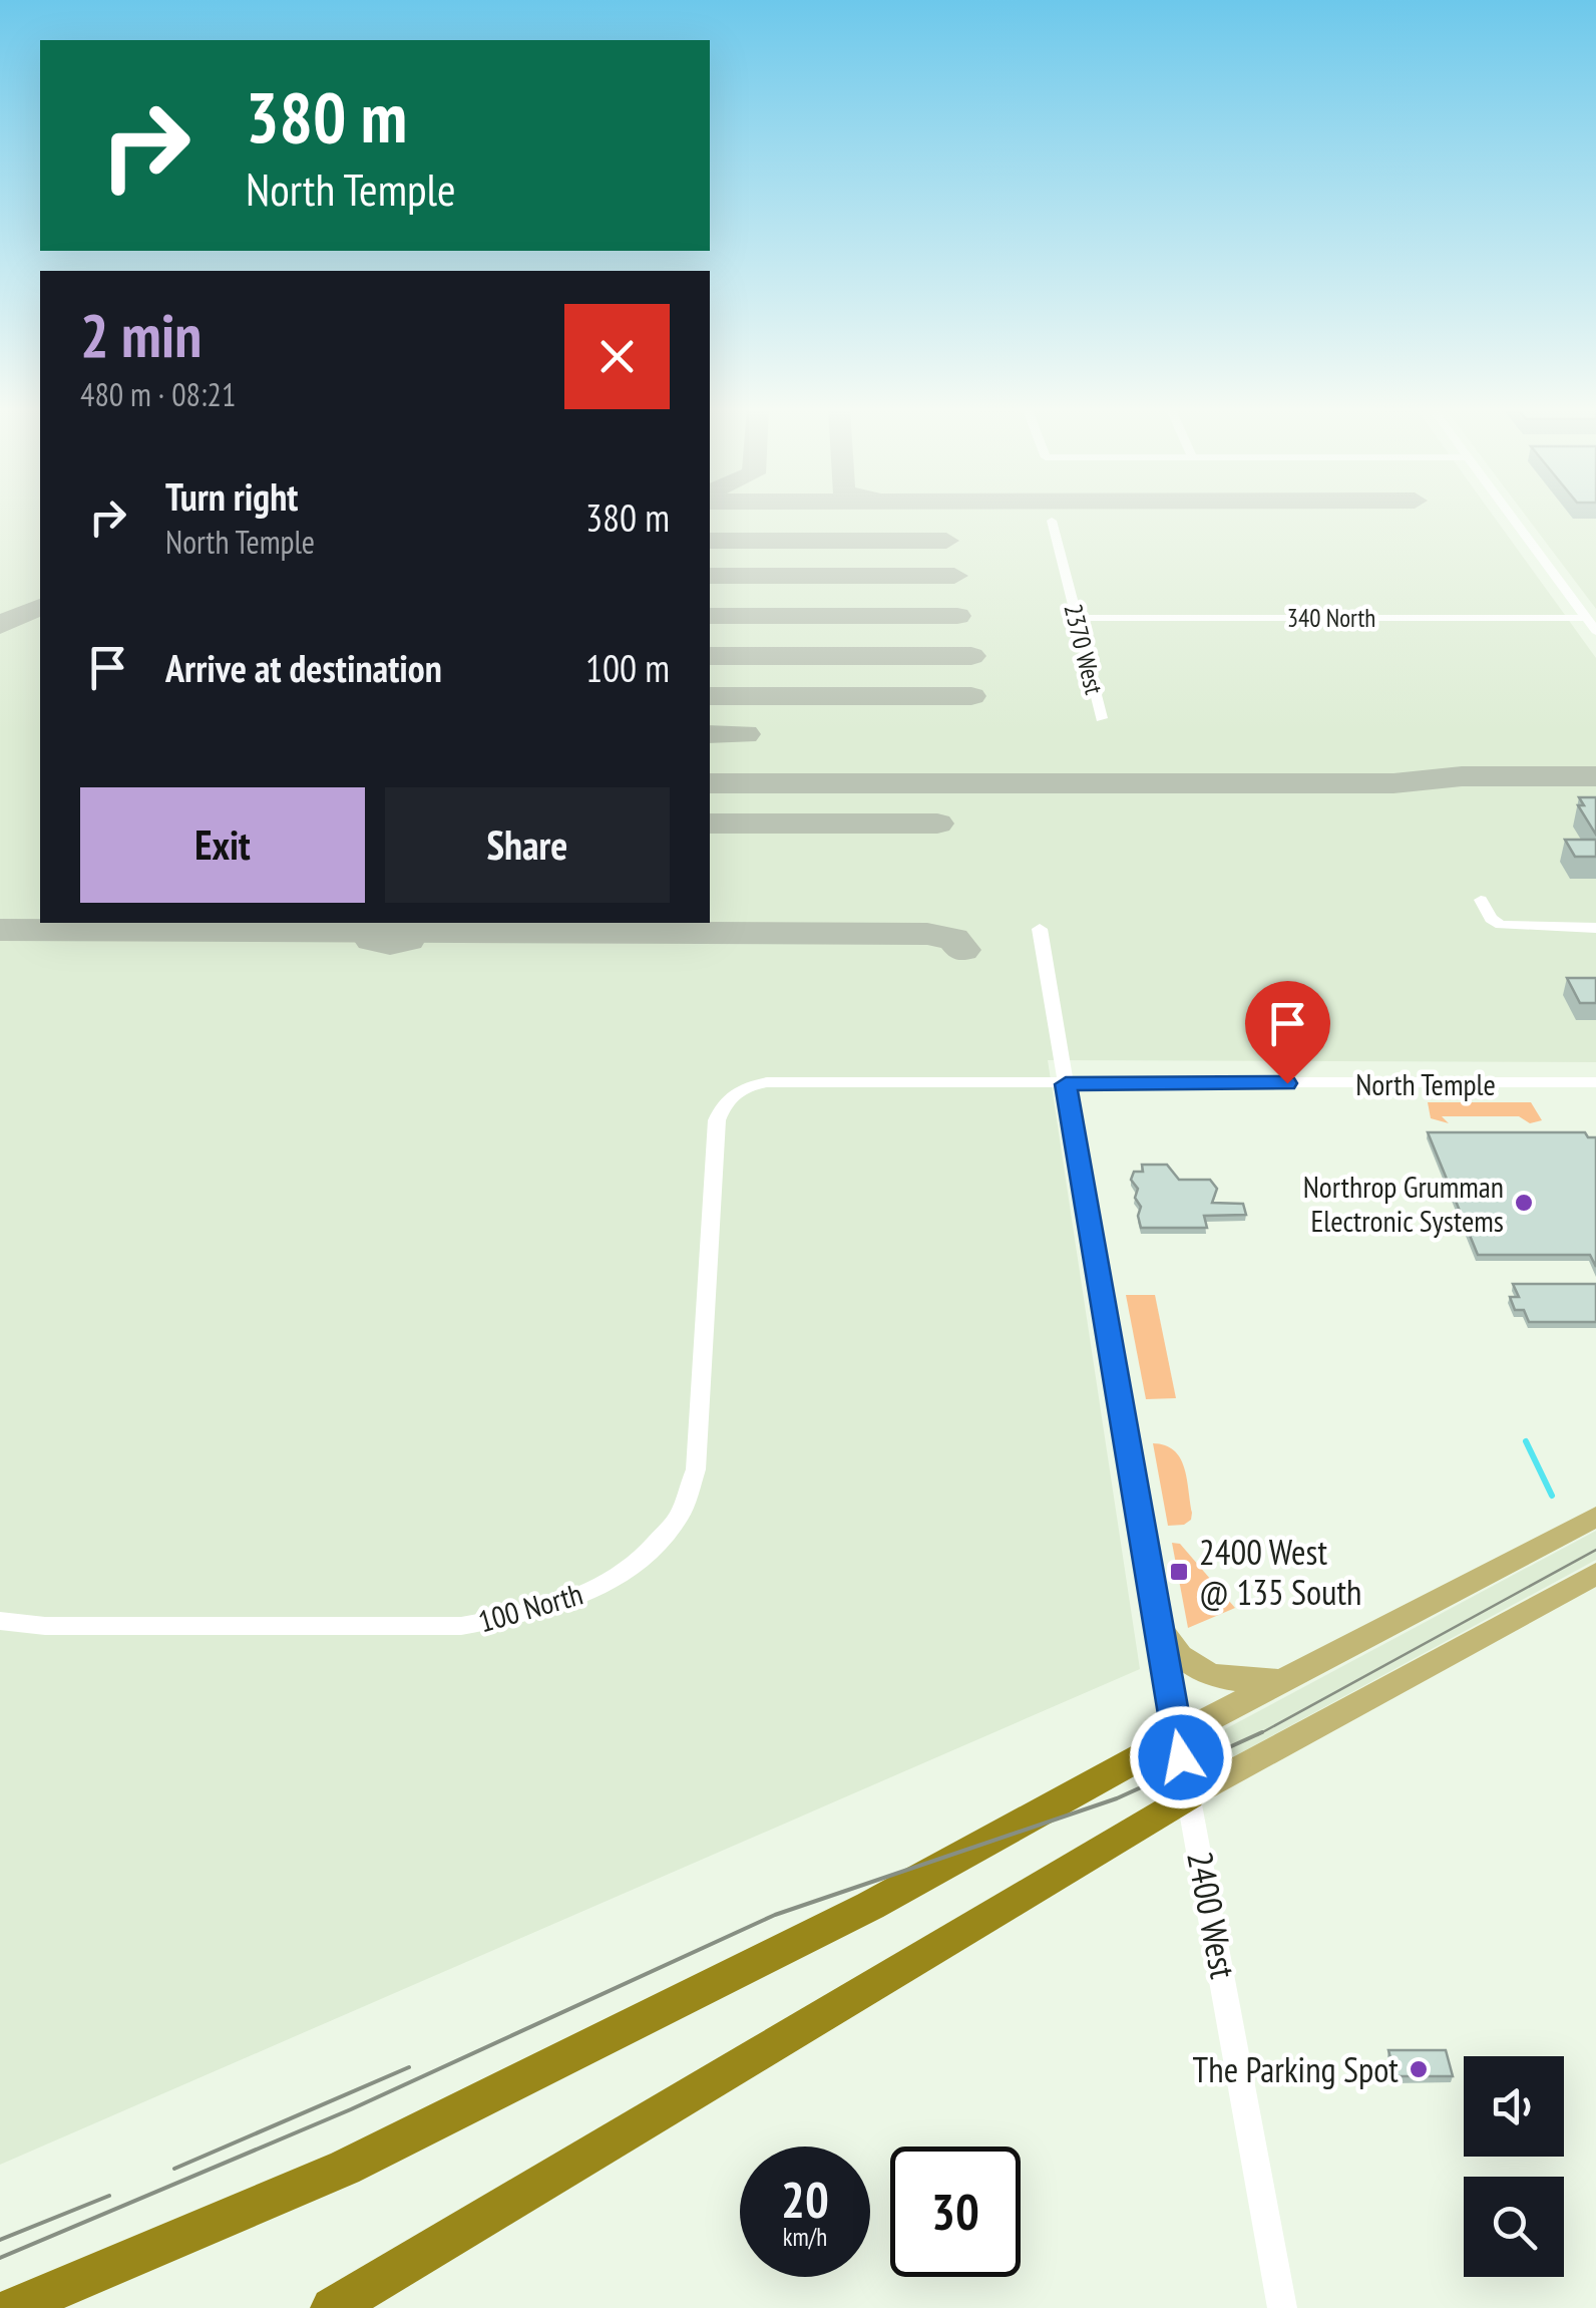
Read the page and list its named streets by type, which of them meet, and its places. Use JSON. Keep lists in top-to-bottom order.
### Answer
{
  "streets": {
    "street": [
      "340 North",
      "2370 West",
      "North Temple",
      "100 North",
      "2400 West"
    ]
  },
  "crossings": [
    ["340 North", "2370 West"],
    ["North Temple", "100 North"],
    ["North Temple", "2400 West"]
  ],
  "places": {
    "other": ["Northrop Grumman Electronic Systems", "The Parking Spot"],
    "transit": ["2400 West @ 135 South"]
  },
  "page": {
    "turn": ["380 m", "North Temple"],
    "heading": ["2 min", "480 m · 08:21"],
    "list": [
      {
        "name": "Turn right",
        "note": "North Temple",
        "value": "380 m"
      },
      {
        "name": "Arrive at destination",
        "value": "100 m"
      }
    ],
    "buttons": ["Exit", "Share"],
    "speed": "20 km/h",
    "limit": "30"
  }
}
